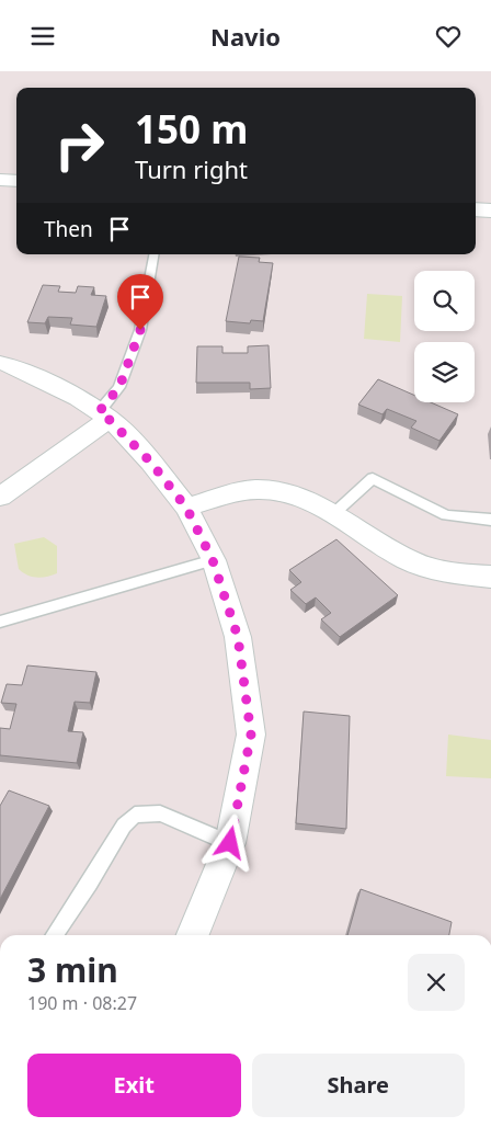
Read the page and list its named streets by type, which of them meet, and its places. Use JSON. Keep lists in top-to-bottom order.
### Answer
{
  "page": {
    "header": "Navio",
    "turn": ["150 m", "Turn right"],
    "then": "Then",
    "heading": ["3 min", "190 m · 08:27"],
    "buttons": ["Exit", "Share"]
  }
}
